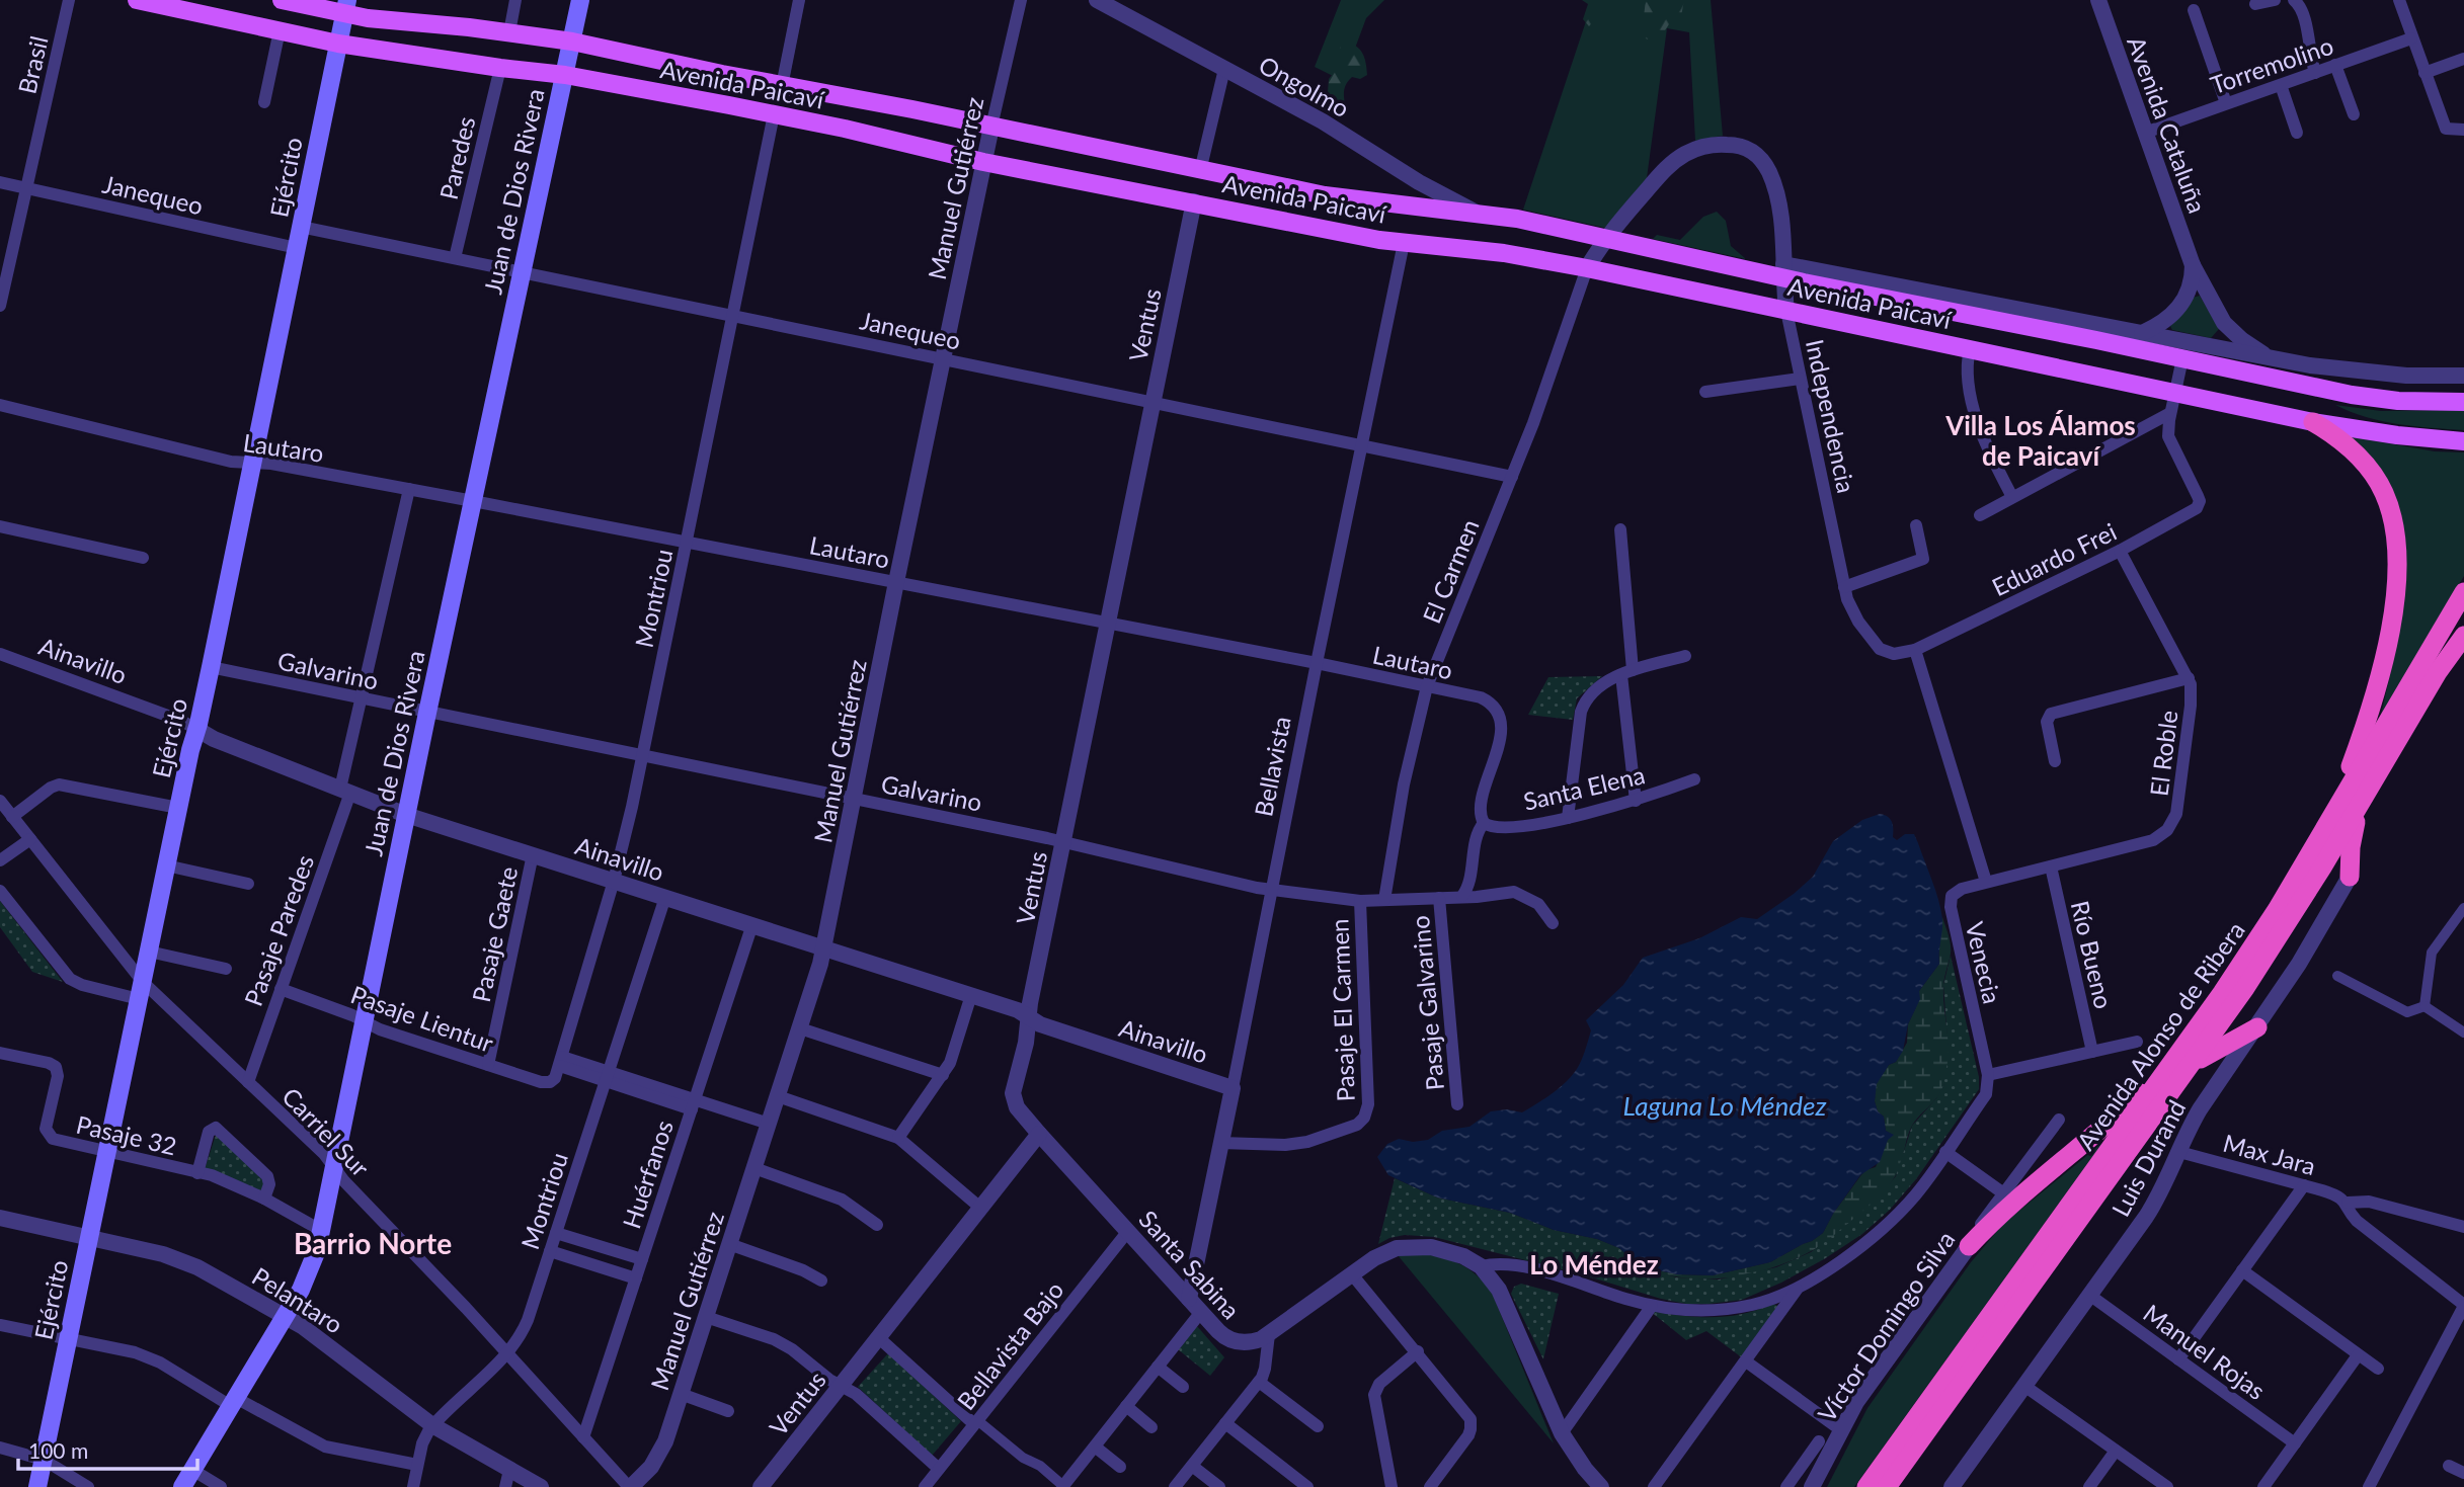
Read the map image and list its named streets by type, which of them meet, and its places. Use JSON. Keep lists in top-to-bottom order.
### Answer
{
  "streets": {
    "highway": ["Avenida Alonso de Ribera"],
    "main road": ["Avenida Paicaví", "Ejército", "Juan de Dios Rivera"],
    "street": [
      "Brasil",
      "Torremolino",
      "Ongolmo",
      "Avenida Cataluña",
      "Paredes",
      "Manuel Gutiérrez",
      "Janequeo",
      "Ventus",
      "Independencia",
      "Lautaro",
      "Eduardo Frei",
      "El Carmen",
      "Montriou",
      "Ainavillo",
      "Galvarino",
      "El Roble",
      "Bellavista",
      "Santa Elena",
      "Pasaje Paredes",
      "Pasaje Gaete",
      "Río Bueno",
      "Venecia",
      "Pasaje Galvarino",
      "Pasaje El Carmen",
      "Pasaje Lientur",
      "Carriel Sur",
      "Pasaje 32",
      "Max Jara",
      "Luis Durand",
      "Huérfanos",
      "Santa Sabina",
      "Pelantaro",
      "Víctor Domingo Silva",
      "Bellavista Bajo",
      "Manuel Rojas"
    ]
  },
  "crossings": [
    ["Brasil", "Janequeo"],
    ["Torremolino", "Avenida Cataluña"],
    ["Avenida Paicaví", "Ongolmo"],
    ["Avenida Paicaví", "Avenida Cataluña"],
    ["Avenida Paicaví", "Paredes"],
    ["Avenida Paicaví", "Ejército"],
    ["Avenida Paicaví", "Manuel Gutiérrez"],
    ["Avenida Paicaví", "Juan de Dios Rivera"],
    ["Avenida Paicaví", "Ventus"],
    ["Avenida Paicaví", "Independencia"],
    ["Avenida Paicaví", "El Carmen"],
    ["Avenida Paicaví", "Montriou"],
    ["Avenida Paicaví", "Bellavista"],
    ["Paredes", "Janequeo"],
    ["Ejército", "Janequeo"],
    ["Ejército", "Lautaro"],
    ["Ejército", "Ainavillo"],
    ["Ejército", "Galvarino"],
    ["Ejército", "Carriel Sur"],
    ["Ejército", "Pasaje 32"],
    ["Ejército", "Pelantaro"],
    ["Manuel Gutiérrez", "Janequeo"],
    ["Manuel Gutiérrez", "Lautaro"],
    ["Manuel Gutiérrez", "Ainavillo"],
    ["Manuel Gutiérrez", "Galvarino"],
    ["Manuel Gutiérrez", "Carriel Sur"],
    ["Juan de Dios Rivera", "Janequeo"],
    ["Juan de Dios Rivera", "Lautaro"],
    ["Juan de Dios Rivera", "Ainavillo"],
    ["Juan de Dios Rivera", "Galvarino"],
    ["Juan de Dios Rivera", "Pasaje Lientur"],
    ["Juan de Dios Rivera", "Carriel Sur"],
    ["Juan de Dios Rivera", "Pasaje 32"],
    ["Juan de Dios Rivera", "Pelantaro"],
    ["Janequeo", "Ventus"],
    ["Janequeo", "El Carmen"],
    ["Janequeo", "Montriou"],
    ["Janequeo", "Bellavista"],
    ["Ventus", "Lautaro"],
    ["Ventus", "Ainavillo"],
    ["Ventus", "Galvarino"],
    ["Ventus", "Santa Sabina"],
    ["Independencia", "Eduardo Frei"],
    ["Independencia", "El Carmen"],
    ["Lautaro", "El Carmen"],
    ["Lautaro", "Montriou"],
    ["Lautaro", "Galvarino"],
    ["Lautaro", "Bellavista"],
    ["Lautaro", "Santa Elena"],
    ["Lautaro", "Pasaje Paredes"],
    ["Eduardo Frei", "El Roble"],
    ["El Carmen", "Galvarino"],
    ["Montriou", "Ainavillo"],
    ["Montriou", "Galvarino"],
    ["Montriou", "Pasaje Lientur"],
    ["Montriou", "Carriel Sur"],
    ["Montriou", "Pelantaro"],
    ["Ainavillo", "Bellavista"],
    ["Ainavillo", "Pasaje Paredes"],
    ["Ainavillo", "Pasaje Gaete"],
    ["Ainavillo", "Huérfanos"],
    ["Galvarino", "Bellavista"],
    ["Galvarino", "Pasaje Paredes"],
    ["Galvarino", "Pasaje Galvarino"],
    ["Galvarino", "Pasaje El Carmen"],
    ["El Roble", "Río Bueno"],
    ["El Roble", "Venecia"],
    ["Bellavista", "Pasaje El Carmen"],
    ["Bellavista", "Santa Sabina"],
    ["Pasaje Paredes", "Pasaje Lientur"],
    ["Pasaje Paredes", "Carriel Sur"],
    ["Pasaje Gaete", "Pasaje Lientur"],
    ["Carriel Sur", "Huérfanos"],
    ["Max Jara", "Luis Durand"],
    ["Luis Durand", "Manuel Rojas"],
    ["Santa Sabina", "Bellavista Bajo"]
  ],
  "districts": ["Villa Los Álamos de Paicaví", "Barrio Norte", "Lo Méndez"],
  "water": ["Laguna Lo Méndez"],
  "scale_bar": "100 m"
}
